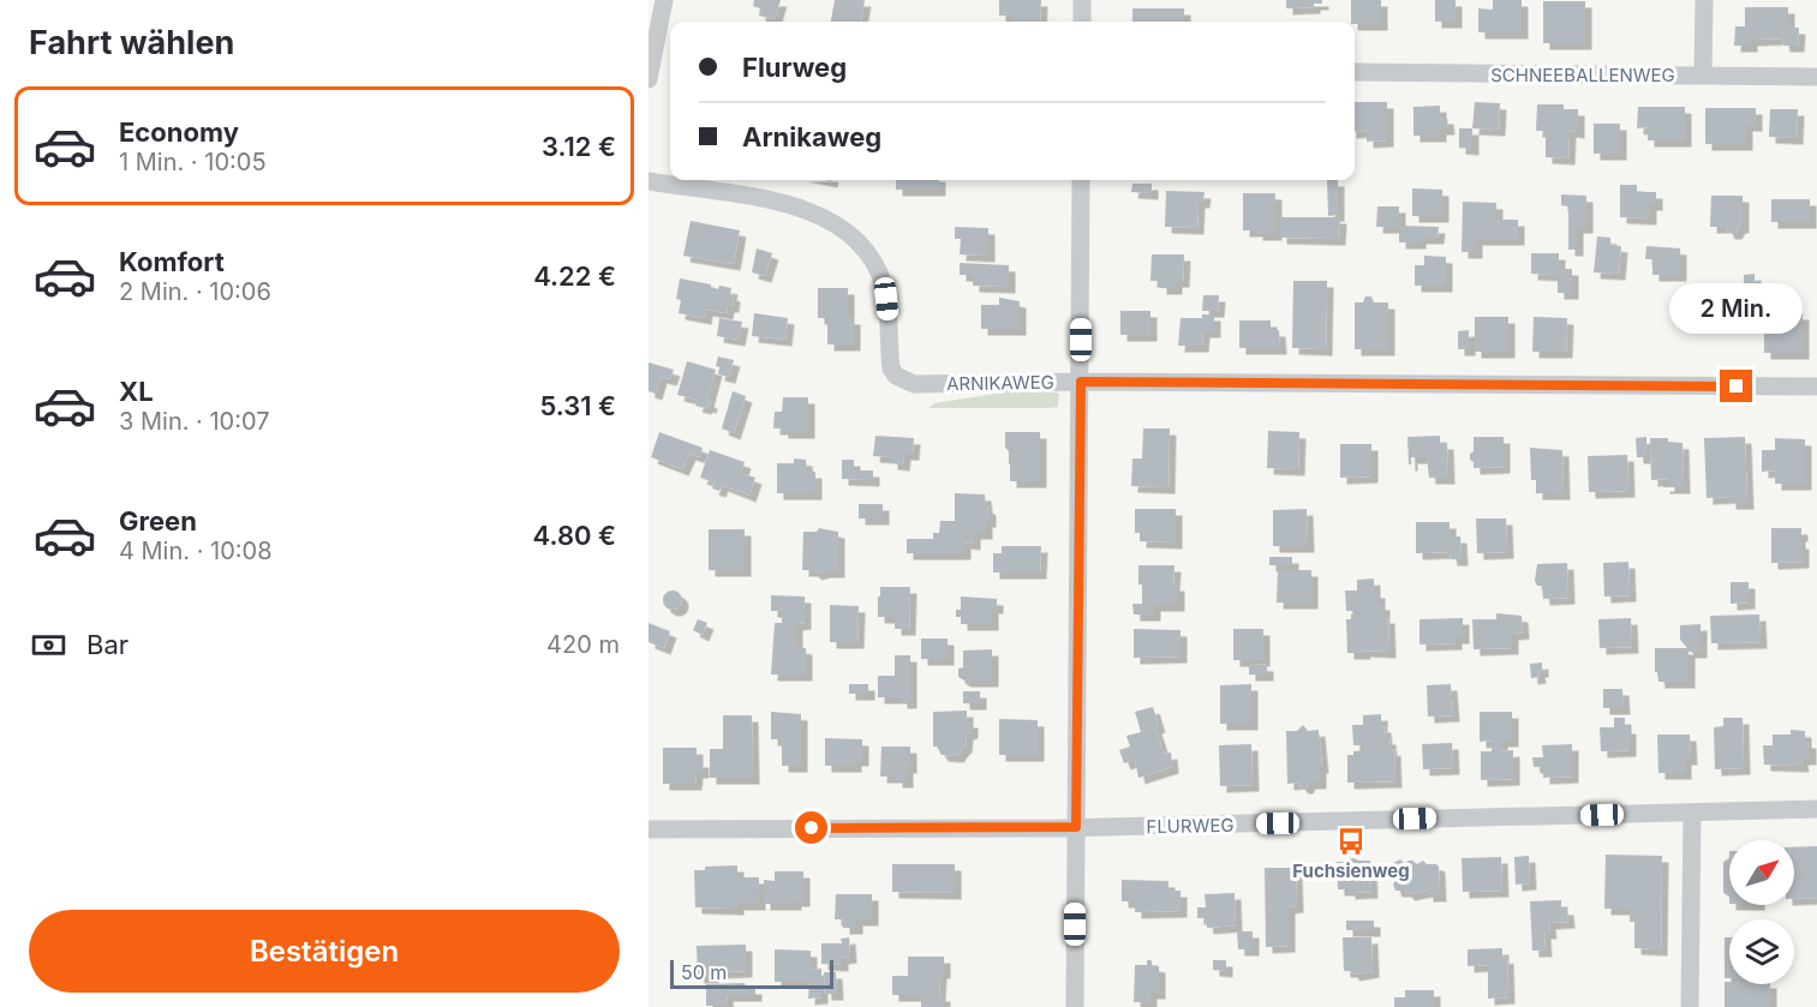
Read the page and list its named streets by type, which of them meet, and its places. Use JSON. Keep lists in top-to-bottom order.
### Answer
{
  "streets": {
    "street": ["SCHNEEBALLENWEG", "ARNIKAWEG", "FLURWEG"]
  },
  "places": {
    "bus stop": ["Fuchsienweg"]
  },
  "scale_bar": "50 m",
  "north": "top right",
  "page": {
    "heading": "Fahrt wählen",
    "banner": ["Flurweg", "Arnikaweg"],
    "list": [
      {
        "name": "Economy",
        "note": "1 Min. · 10:05",
        "value": "3.12 €"
      },
      {
        "name": "Komfort",
        "note": "2 Min. · 10:06",
        "value": "4.22 €"
      },
      {
        "name": "XL",
        "note": "3 Min. · 10:07",
        "value": "5.31 €"
      },
      {
        "name": "Green",
        "note": "4 Min. · 10:08",
        "value": "4.80 €"
      }
    ],
    "bubble": "2 Min.",
    "pay": ["Bar", "420 m"],
    "buttons": "Bestätigen",
    "scale": "50 m"
  }
}
